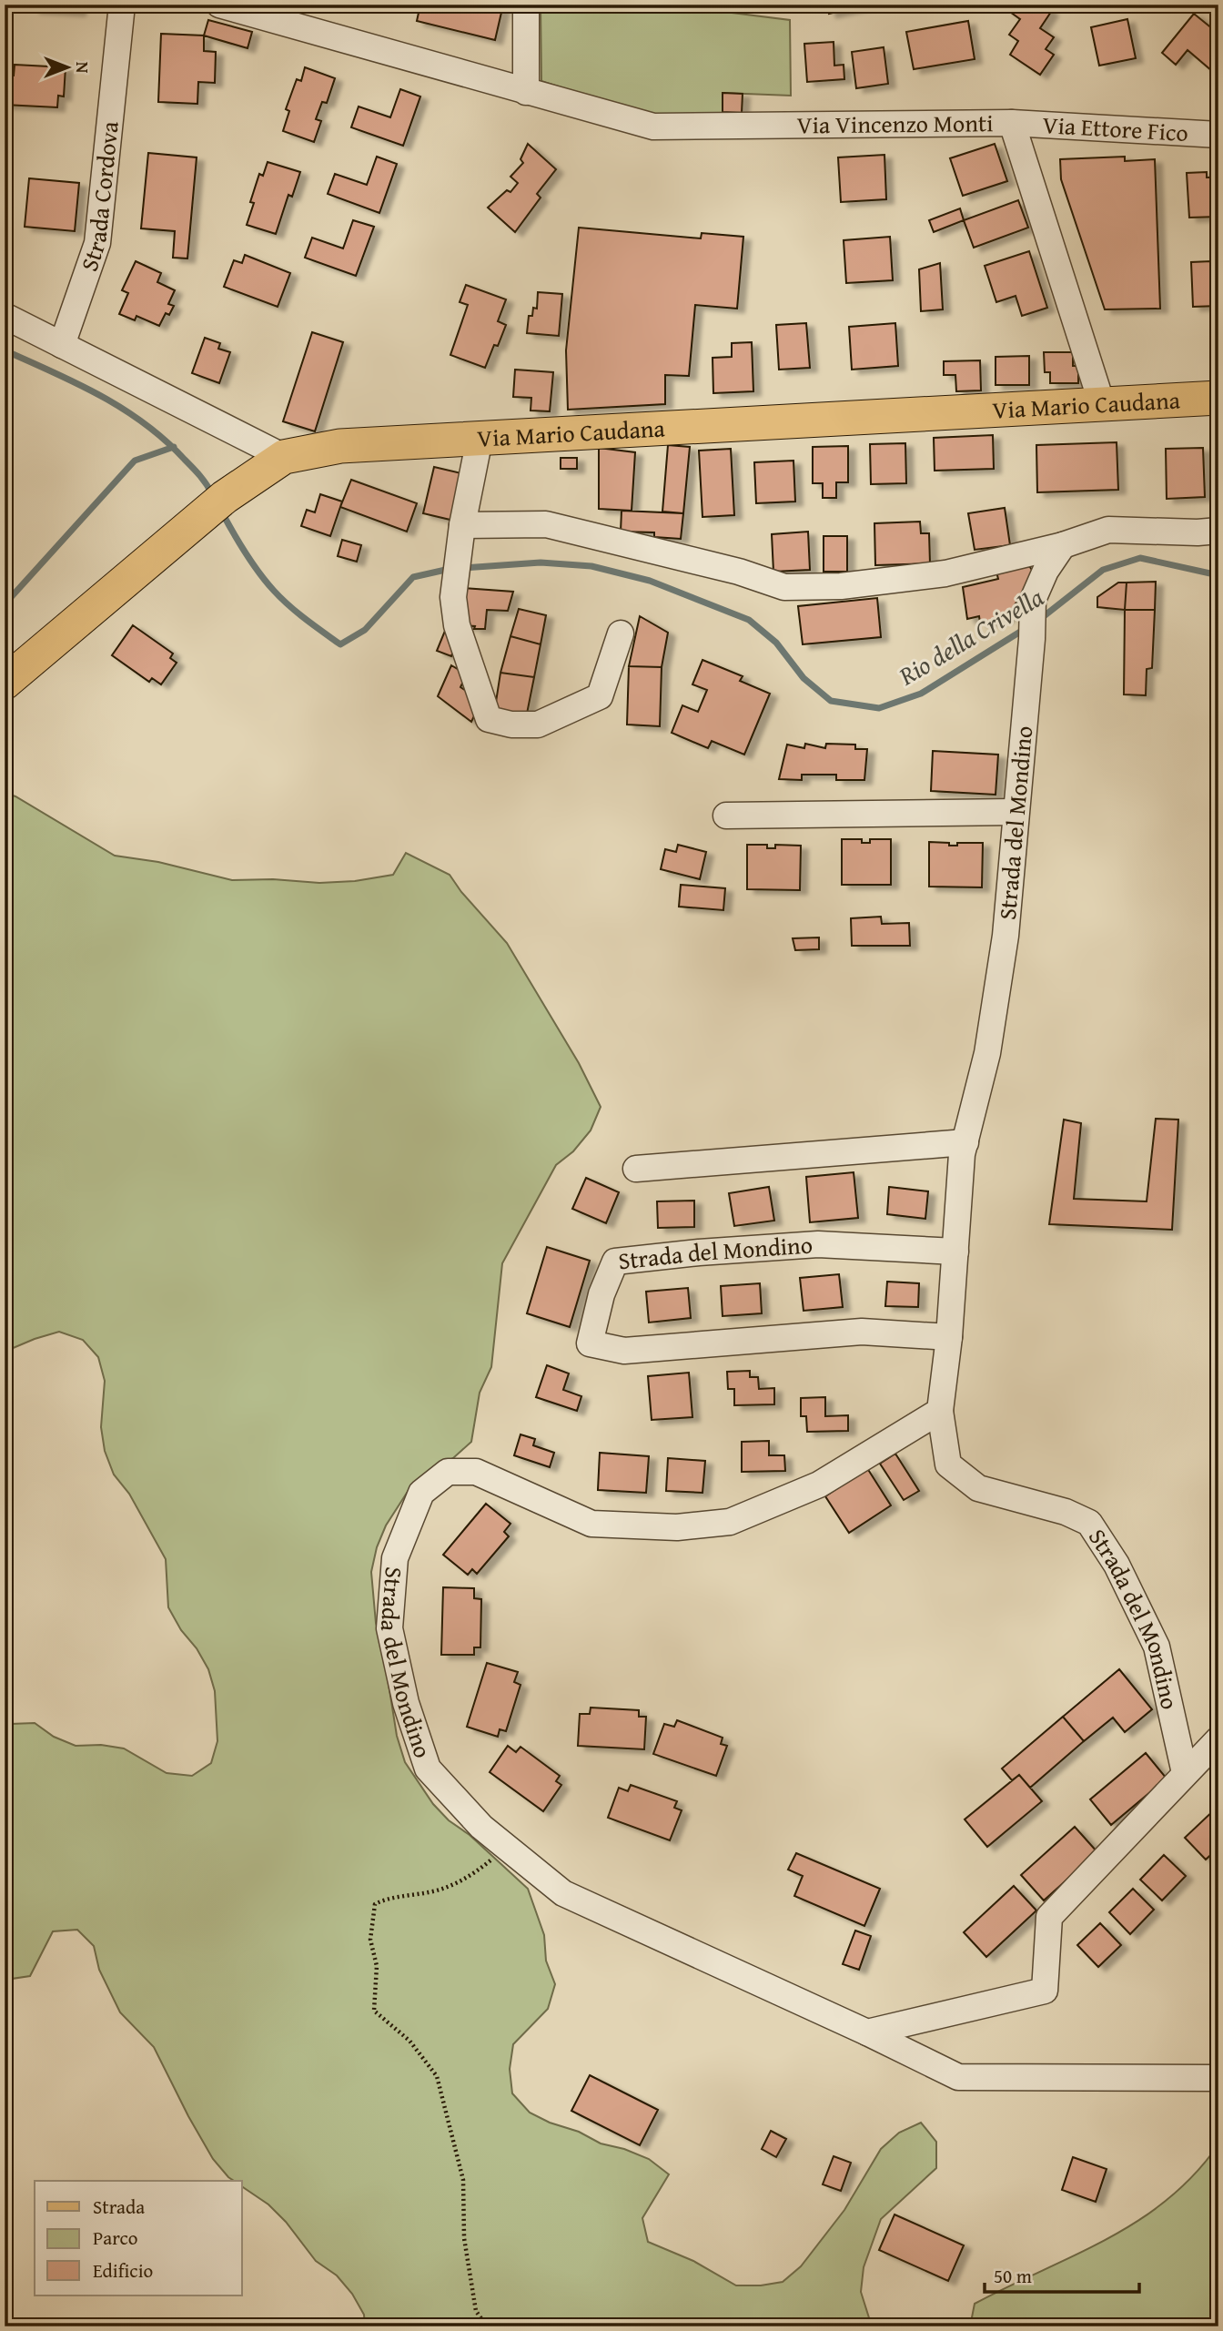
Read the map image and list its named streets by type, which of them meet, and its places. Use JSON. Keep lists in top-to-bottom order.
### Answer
{
  "streets": {
    "main road": ["Via Mario Caudana"],
    "street": [
      "Via Vincenzo Monti",
      "Via Ettore Fico",
      "Strada Cordova",
      "Strada del Mondino"
    ]
  },
  "crossings": [
    ["Via Vincenzo Monti", "Via Ettore Fico"],
    ["Via Vincenzo Monti", "Via Mario Caudana"]
  ],
  "water": ["Rio della Crivella"],
  "legend": ["Strada", "Parco", "Edificio"],
  "scale_bar": "50 m",
  "north": "right"
}
